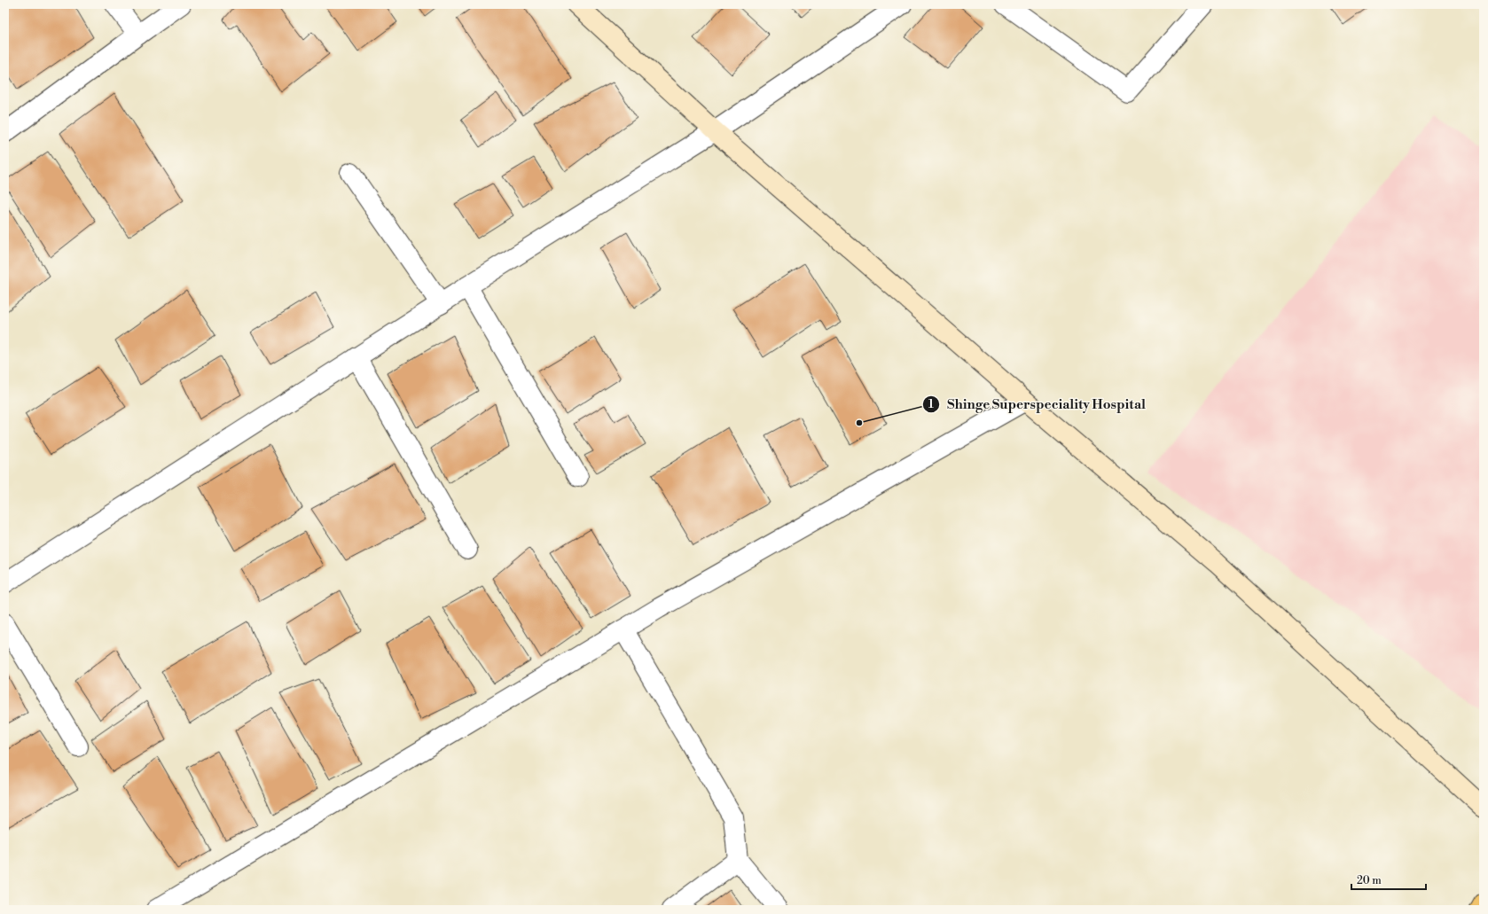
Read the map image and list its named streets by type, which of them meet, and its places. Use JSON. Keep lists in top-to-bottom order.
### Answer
{
  "places": ["Shinge Superspeciality Hospital"],
  "scale_bar": "20 m"
}
